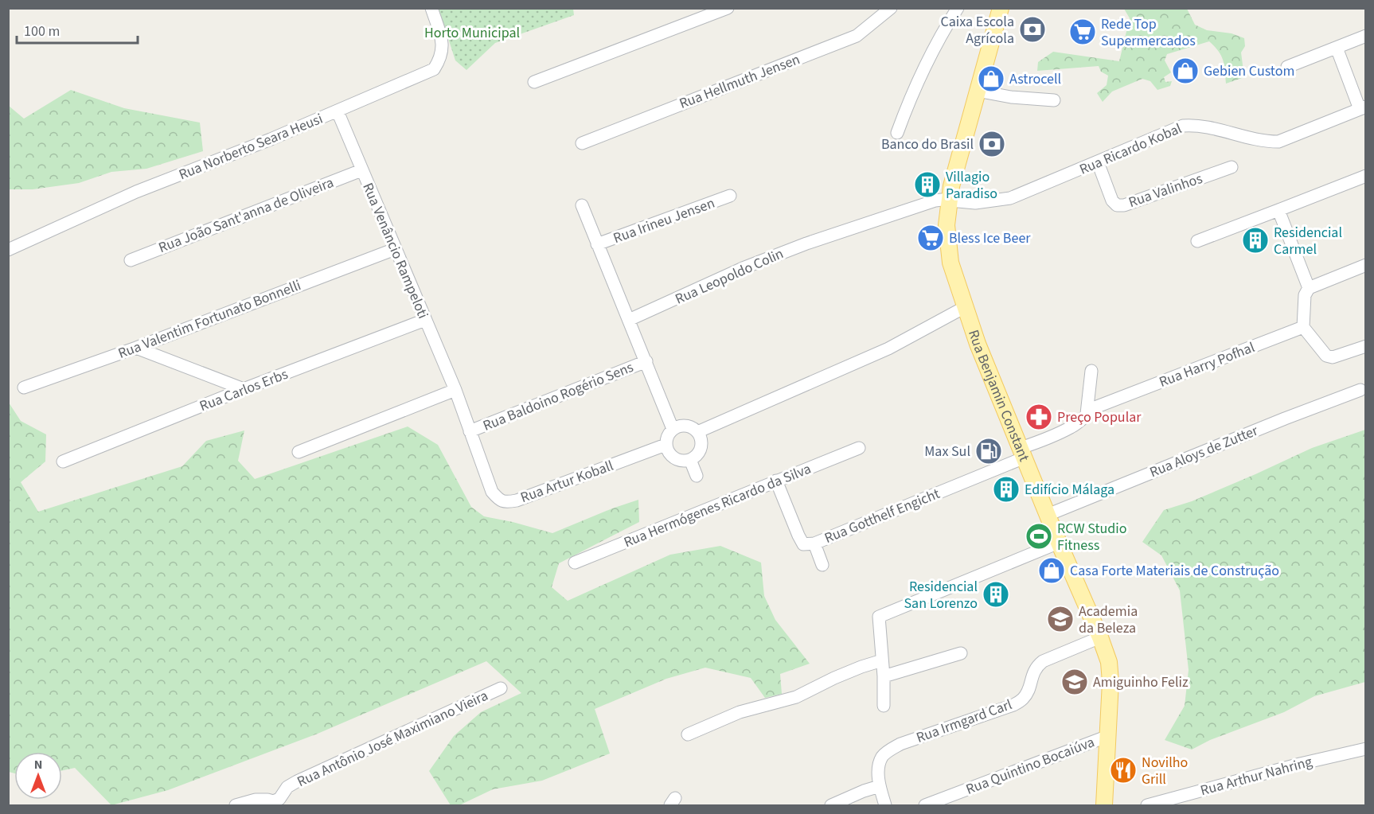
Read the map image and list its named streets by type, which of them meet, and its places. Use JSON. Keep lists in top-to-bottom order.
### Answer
{
  "streets": {
    "main road": ["Rua Benjamin Constant"],
    "street": [
      "Rua Hellmuth Jensen",
      "Rua Norberto Seara Heusi",
      "Rua Ricardo Kobal",
      "Rua Valinhos",
      "Rua João Sant'anna de Oliveira",
      "Rua Irineu Jensen",
      "Rua Venâncio Rampeloti",
      "Rua Leopoldo Colin",
      "Rua Valentim Fortunato Bonnelli",
      "Rua Harry Pofhal",
      "Rua Carlos Erbs",
      "Rua Baldoino Rogério Sens",
      "Rua Aloys de Zutter",
      "Rua Artur Koball",
      "Rua Hermógenes Ricardo da Silva",
      "Rua Gotthelf Engicht",
      "Rua Irmgard Carl",
      "Rua Antônio José Maximiano Vieira",
      "Rua Quintino Bocaiúva",
      "Rua Arthur Nahring"
    ]
  },
  "crossings": [
    ["Rua Norberto Seara Heusi", "Rua Venâncio Rampeloti"],
    ["Rua Ricardo Kobal", "Rua Valinhos"],
    ["Rua Ricardo Kobal", "Rua Leopoldo Colin"],
    ["Rua Ricardo Kobal", "Rua Benjamin Constant"],
    ["Rua João Sant'anna de Oliveira", "Rua Venâncio Rampeloti"],
    ["Rua Venâncio Rampeloti", "Rua Valentim Fortunato Bonnelli"],
    ["Rua Venâncio Rampeloti", "Rua Carlos Erbs"],
    ["Rua Venâncio Rampeloti", "Rua Artur Koball"],
    ["Rua Leopoldo Colin", "Rua Benjamin Constant"],
    ["Rua Harry Pofhal", "Rua Benjamin Constant"],
    ["Rua Harry Pofhal", "Rua Gotthelf Engicht"],
    ["Rua Benjamin Constant", "Rua Aloys de Zutter"],
    ["Rua Benjamin Constant", "Rua Gotthelf Engicht"],
    ["Rua Benjamin Constant", "Rua Irmgard Carl"],
    ["Rua Benjamin Constant", "Rua Quintino Bocaiúva"],
    ["Rua Baldoino Rogério Sens", "Rua Artur Koball"],
    ["Rua Hermógenes Ricardo da Silva", "Rua Gotthelf Engicht"]
  ],
  "parks": ["Horto Municipal"],
  "places": {
    "bank": ["Caixa Escola Agrícola", "Banco do Brasil"],
    "supermarket": ["Rede Top Supermercados", "Bless Ice Beer"],
    "shop": ["Gebien Custom", "Astrocell", "Casa Forte Materiais de Construção"],
    "building": [
      "Villagio Paradiso",
      "Residencial Carmel",
      "Edifício Málaga",
      "Residencial San Lorenzo"
    ],
    "pharmacy": ["Preço Popular"],
    "fuel station": ["Max Sul"],
    "sports": ["RCW Studio Fitness"],
    "school or university": ["Academia da Beleza", "Amiguinho Feliz"],
    "restaurant": ["Novilho Grill"]
  },
  "scale_bar": "100 m",
  "north": "top"
}
